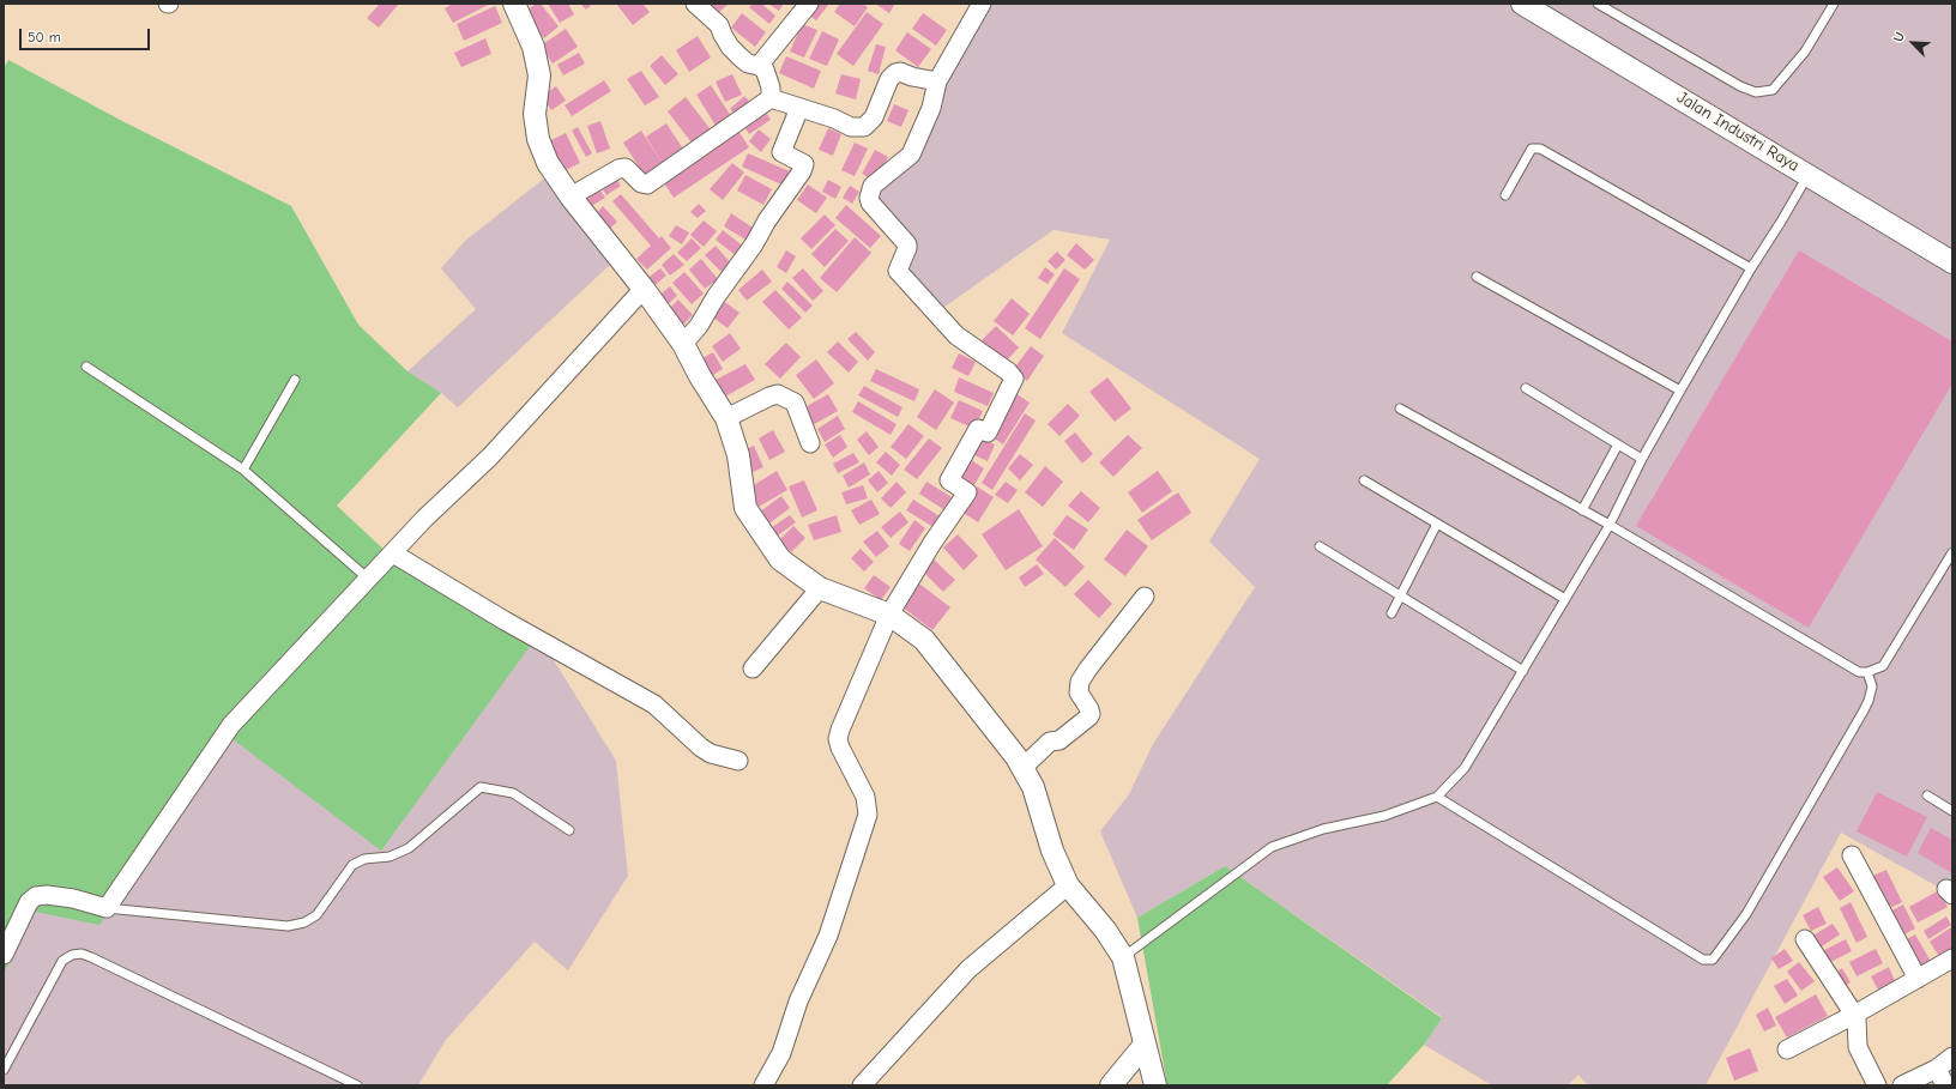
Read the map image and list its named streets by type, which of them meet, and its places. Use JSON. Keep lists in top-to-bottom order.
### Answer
{
  "streets": {
    "street": ["Jalan Industri Raya"]
  },
  "scale_bar": "50 m",
  "north": "top left"
}
